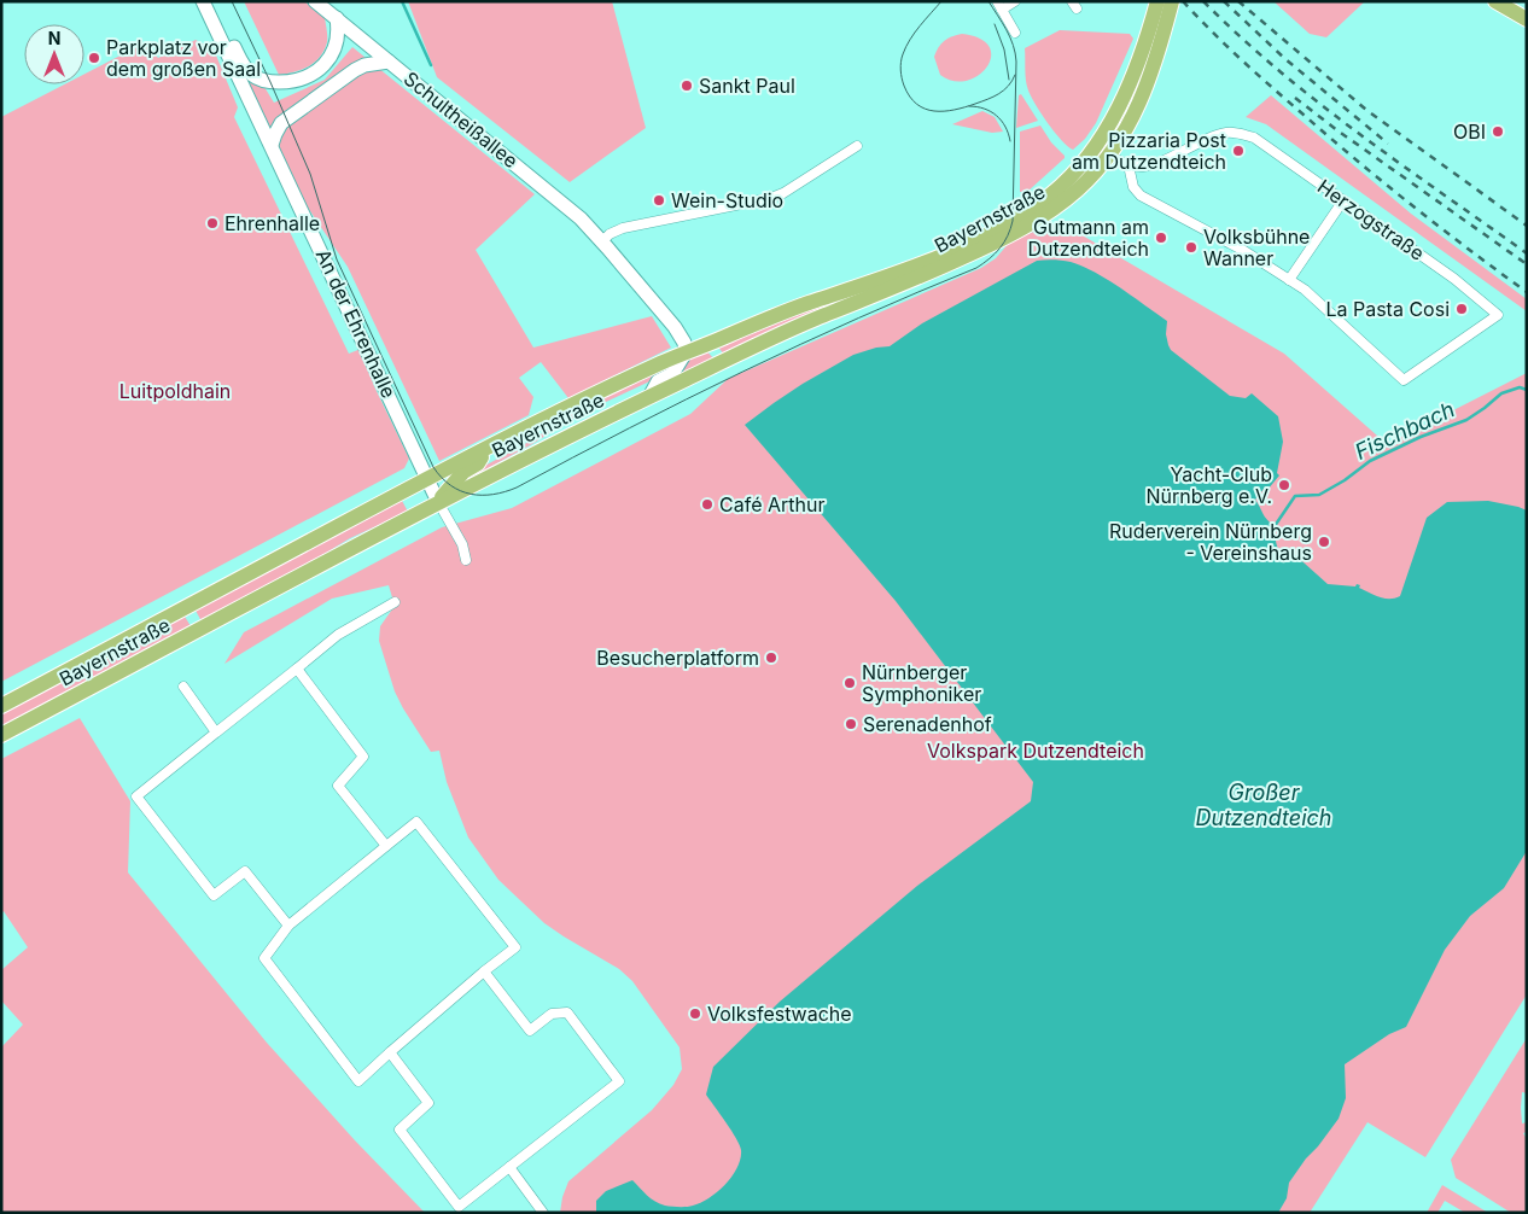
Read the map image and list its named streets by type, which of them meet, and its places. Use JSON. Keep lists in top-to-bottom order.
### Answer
{
  "streets": {
    "main road": ["Schultheißallee", "Bayernstraße", "An der Ehrenhalle"],
    "street": ["Herzogstraße"]
  },
  "crossings": [
    ["Schultheißallee", "Bayernstraße"],
    ["Bayernstraße", "An der Ehrenhalle"]
  ],
  "water": ["Fischbach", "Großer Dutzendteich"],
  "parks": ["Luitpoldhain", "Volkspark Dutzendteich"],
  "places": [
    "Parkplatz vor dem großen Saal",
    "Sankt Paul",
    "OBI",
    "Pizzaria Post am Dutzendteich",
    "Wein-Studio",
    "Ehrenhalle",
    "Gutmann am Dutzendteich",
    "Volksbühne Wanner",
    "La Pasta Cosi",
    "Yacht-Club Nürnberg e.V.",
    "Café Arthur",
    "Ruderverein Nürnberg - Vereinshaus",
    "Besucherplatform",
    "Nürnberger Symphoniker",
    "Serenadenhof",
    "Volksfestwache"
  ],
  "north": "top"
}
